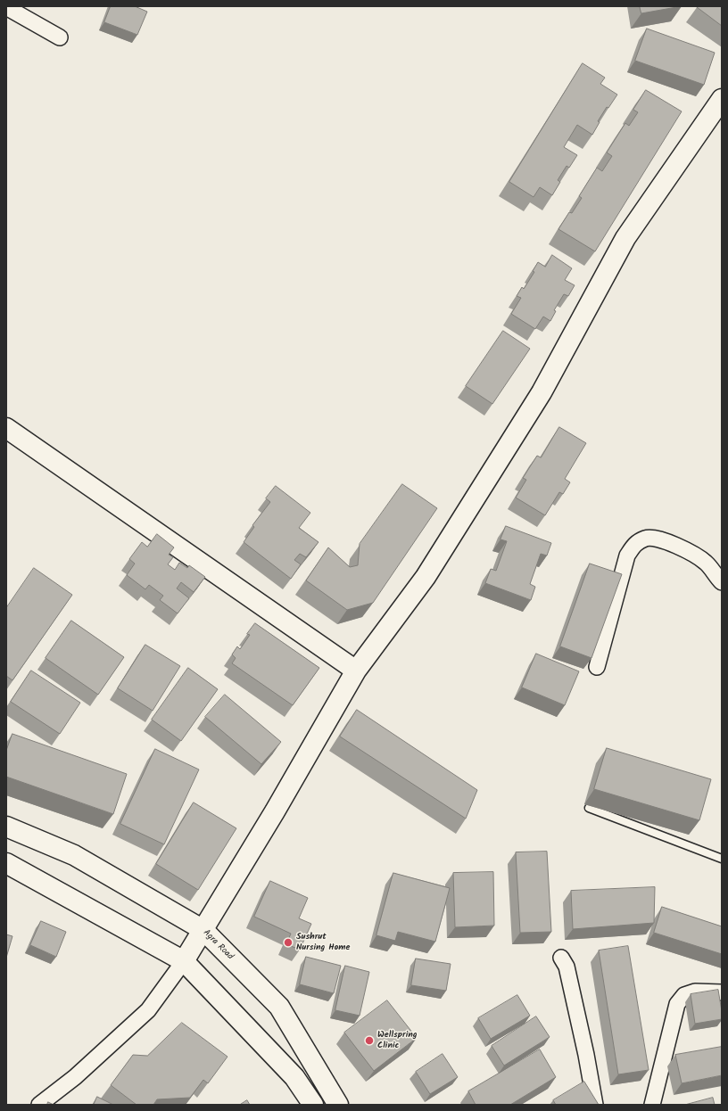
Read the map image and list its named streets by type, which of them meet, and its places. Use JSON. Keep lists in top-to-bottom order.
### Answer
{
  "streets": {
    "street": ["Agra Road"]
  },
  "places": ["Sushrut Nursing Home", "Wellspring Clinic"]
}
